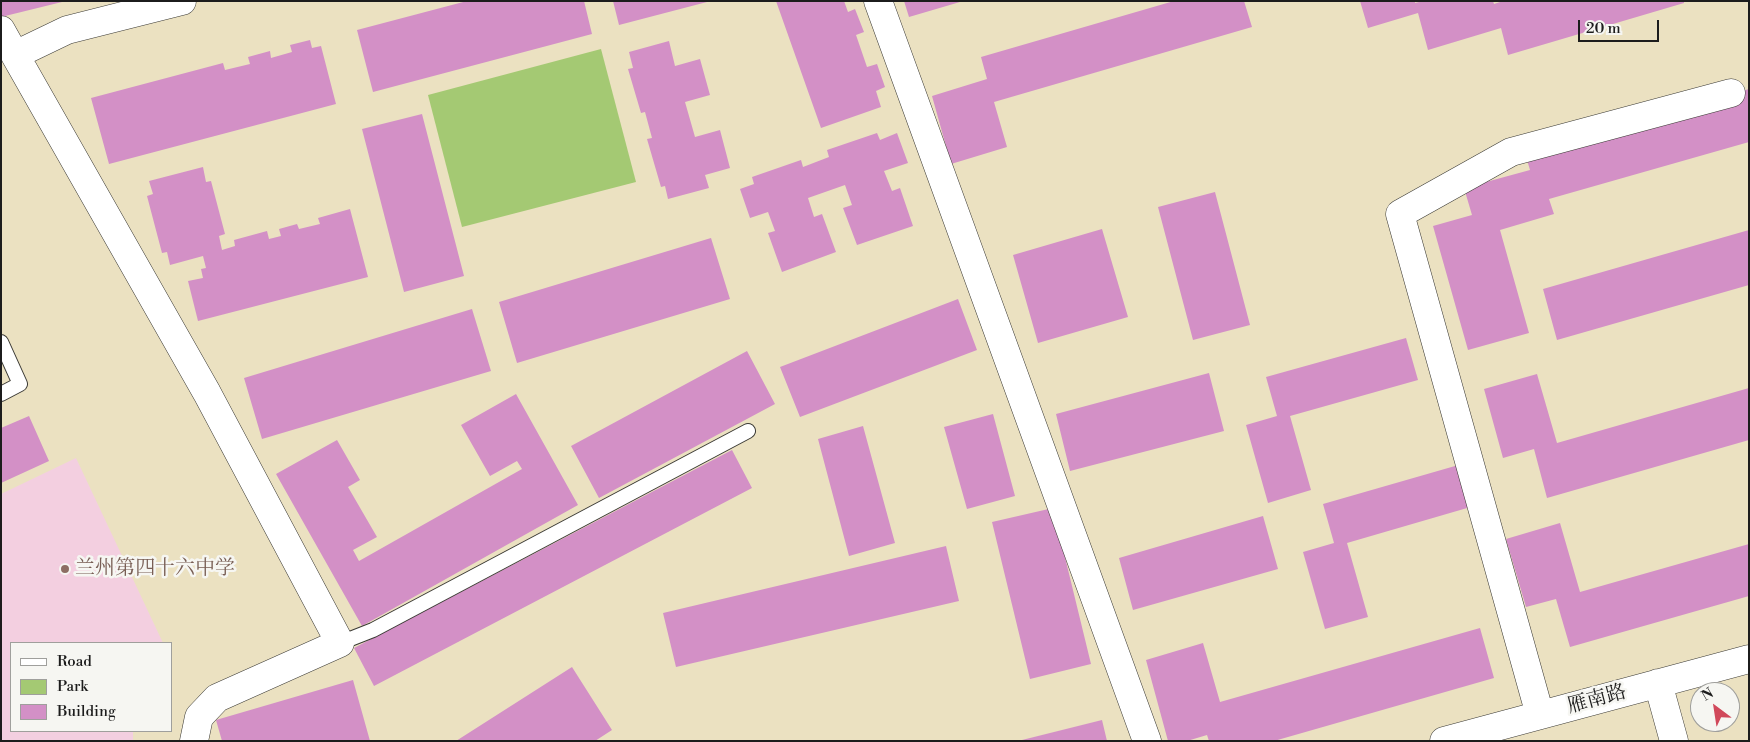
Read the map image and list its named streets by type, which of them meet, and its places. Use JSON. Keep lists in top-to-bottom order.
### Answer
{
  "streets": {
    "street": ["雁南路"]
  },
  "places": ["兰州第四十六中学"],
  "legend": ["Road", "Park", "Building"],
  "scale_bar": "20 m",
  "north": "top left"
}
